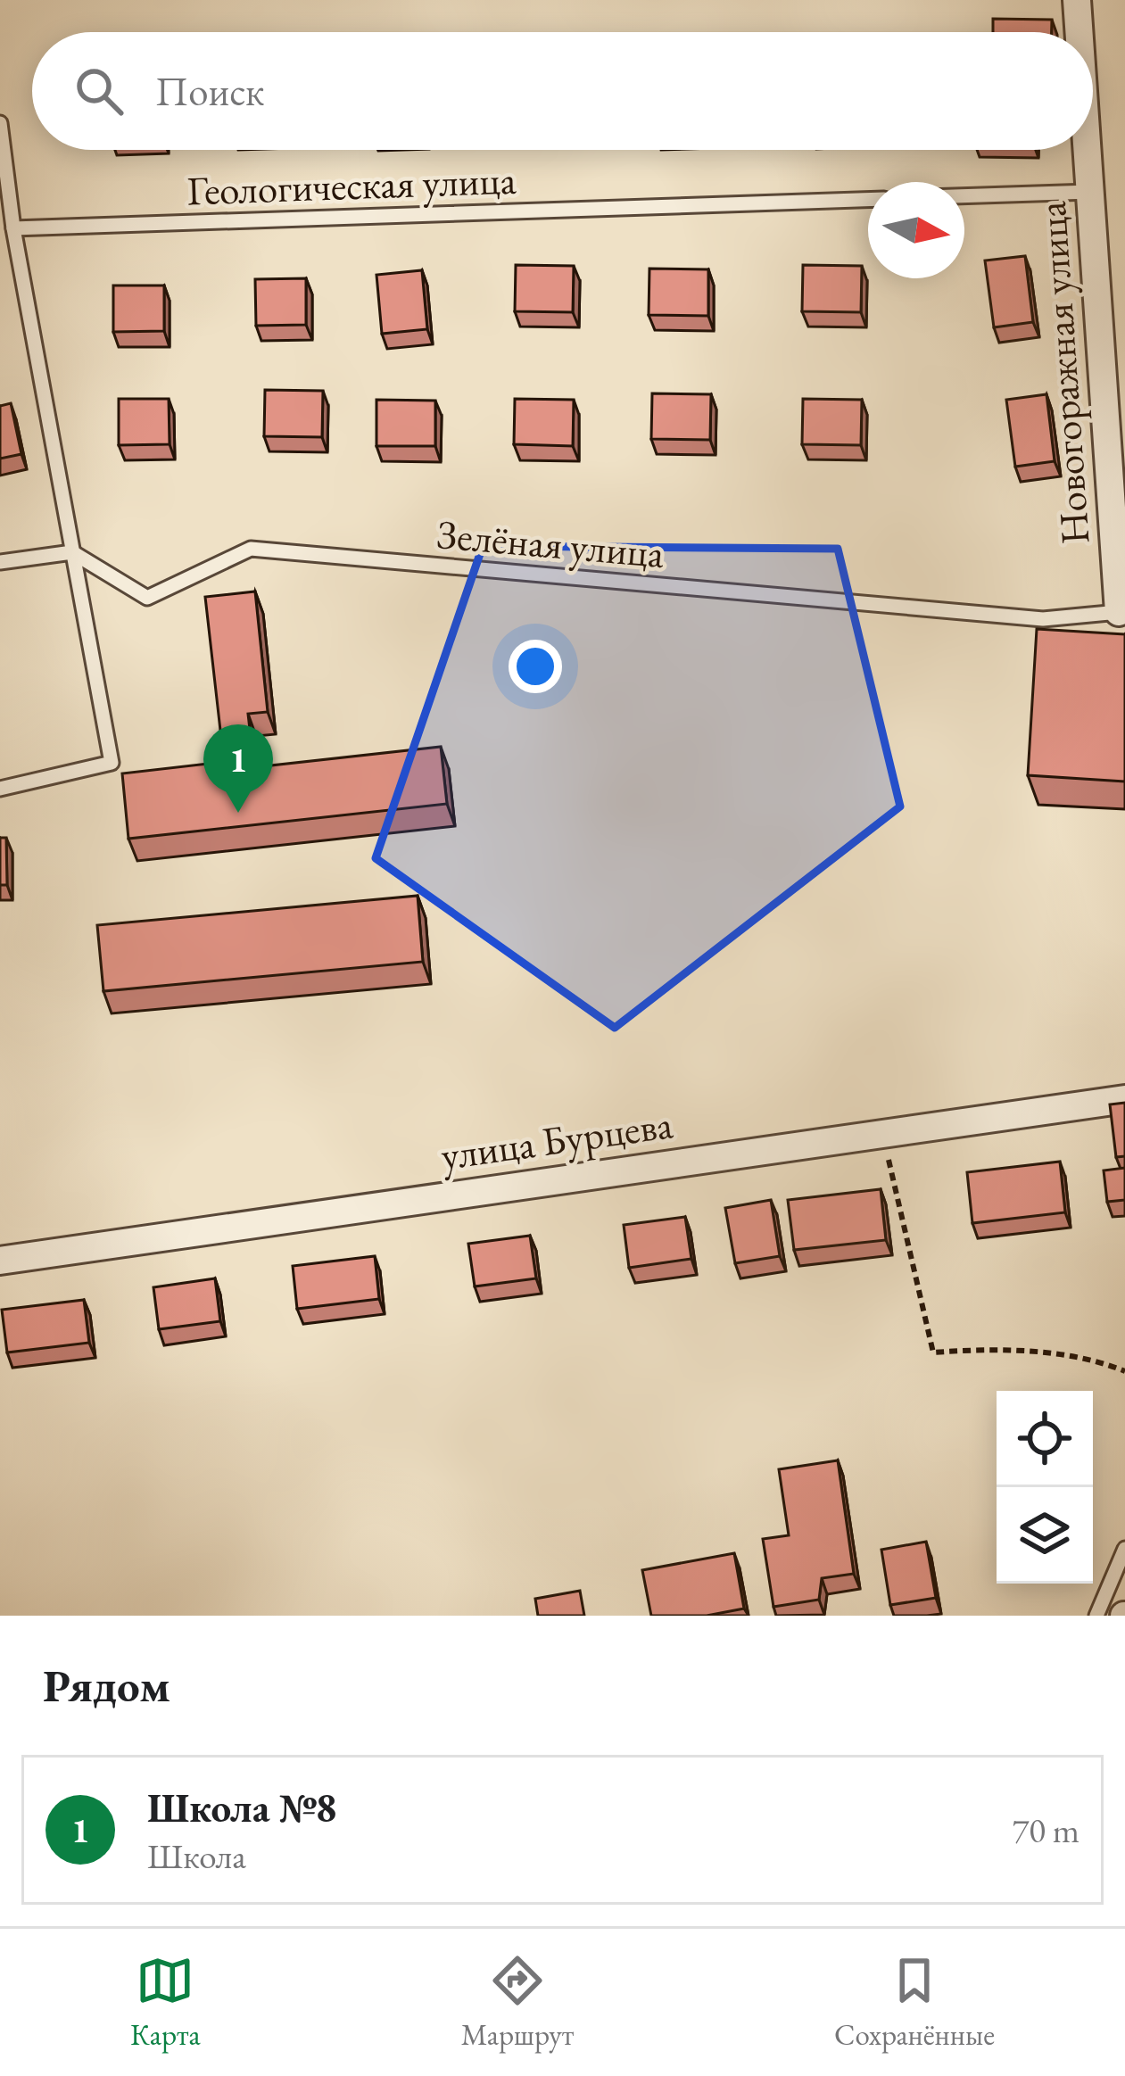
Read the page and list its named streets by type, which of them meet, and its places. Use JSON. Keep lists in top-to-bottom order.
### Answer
{
  "streets": {
    "street": ["Новогоражная улица", "улица Бурцева"],
    "lane": ["Геологическая улица", "Зелёная улица"]
  },
  "crossings": [
    ["Новогоражная улица", "Зелёная улица"]
  ],
  "north": "right",
  "page": {
    "search": "Поиск",
    "pins": "1",
    "heading": "Рядом",
    "list": [
      {
        "mark": "1",
        "name": "Школа №8",
        "note": "Школа",
        "value": "70 m"
      }
    ],
    "nav": ["Карта", "Маршрут", "Сохранённые"]
  }
}
